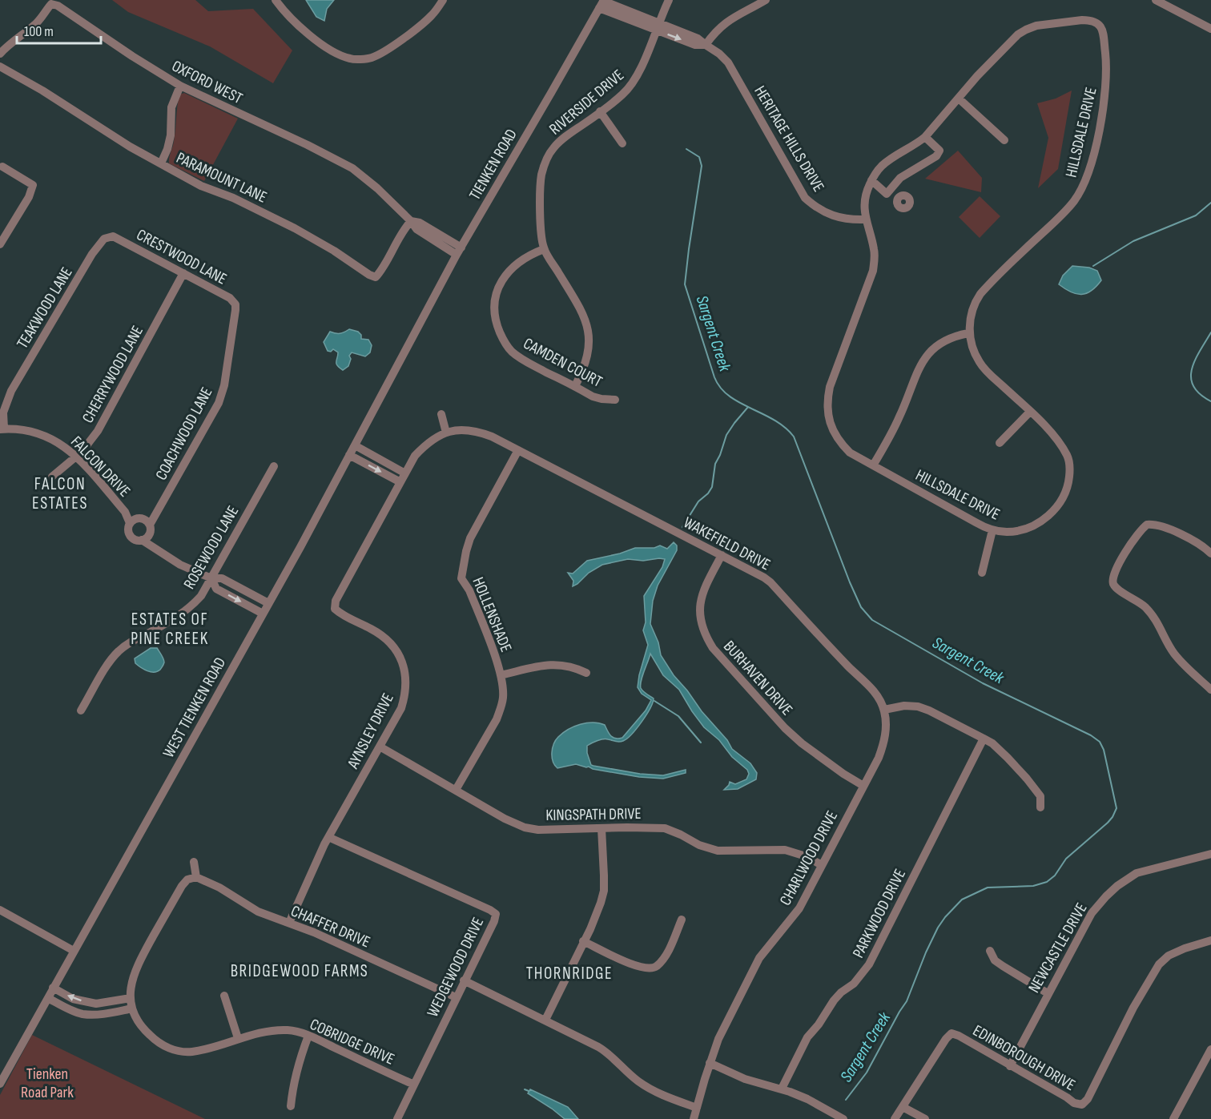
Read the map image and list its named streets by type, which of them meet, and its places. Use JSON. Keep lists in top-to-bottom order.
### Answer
{
  "streets": {
    "street": [
      "OXFORD WEST",
      "RIVERSIDE DRIVE",
      "HILLSDALE DRIVE",
      "HERITAGE HILLS DRIVE",
      "TIENKEN ROAD",
      "PARAMOUNT LANE",
      "CRESTWOOD LANE",
      "TEAKWOOD LANE",
      "CAMDEN COURT",
      "CHERRYWOOD LANE",
      "COACHWOOD LANE",
      "FALCON DRIVE",
      "WAKEFIELD DRIVE",
      "ROSEWOOD LANE",
      "HOLLENSHADE",
      "BURHAVEN DRIVE",
      "WEST TIENKEN ROAD",
      "AYNSLEY DRIVE",
      "KINGSPATH DRIVE",
      "CHARLWOOD DRIVE",
      "PARKWOOD DRIVE",
      "CHAFFER DRIVE",
      "NEWCASTLE DRIVE",
      "WEDGEWOOD DRIVE",
      "COBRIDGE DRIVE",
      "EDINBOROUGH DRIVE"
    ]
  },
  "crossings": [
    ["OXFORD WEST", "TIENKEN ROAD"],
    ["OXFORD WEST", "PARAMOUNT LANE"],
    ["RIVERSIDE DRIVE", "HERITAGE HILLS DRIVE"],
    ["RIVERSIDE DRIVE", "CAMDEN COURT"],
    ["HILLSDALE DRIVE", "HERITAGE HILLS DRIVE"],
    ["HERITAGE HILLS DRIVE", "TIENKEN ROAD"],
    ["TIENKEN ROAD", "WEST TIENKEN ROAD"],
    ["CRESTWOOD LANE", "TEAKWOOD LANE"],
    ["CRESTWOOD LANE", "CHERRYWOOD LANE"],
    ["CRESTWOOD LANE", "COACHWOOD LANE"],
    ["TEAKWOOD LANE", "FALCON DRIVE"],
    ["CHERRYWOOD LANE", "FALCON DRIVE"],
    ["COACHWOOD LANE", "FALCON DRIVE"],
    ["WAKEFIELD DRIVE", "HOLLENSHADE"],
    ["WAKEFIELD DRIVE", "BURHAVEN DRIVE"],
    ["WAKEFIELD DRIVE", "AYNSLEY DRIVE"],
    ["WAKEFIELD DRIVE", "CHARLWOOD DRIVE"],
    ["HOLLENSHADE", "KINGSPATH DRIVE"],
    ["BURHAVEN DRIVE", "CHARLWOOD DRIVE"],
    ["AYNSLEY DRIVE", "KINGSPATH DRIVE"],
    ["AYNSLEY DRIVE", "CHAFFER DRIVE"],
    ["AYNSLEY DRIVE", "WEDGEWOOD DRIVE"],
    ["KINGSPATH DRIVE", "CHARLWOOD DRIVE"],
    ["CHAFFER DRIVE", "WEDGEWOOD DRIVE"],
    ["NEWCASTLE DRIVE", "EDINBOROUGH DRIVE"],
    ["WEDGEWOOD DRIVE", "COBRIDGE DRIVE"]
  ],
  "districts": [
    "FALCON ESTATES",
    "ESTATES OF PINE CREEK",
    "BRIDGEWOOD FARMS",
    "THORNRIDGE"
  ],
  "water": ["Sargent Creek"],
  "parks": ["Tienken Road Park"],
  "scale_bar": "100 m"
}
